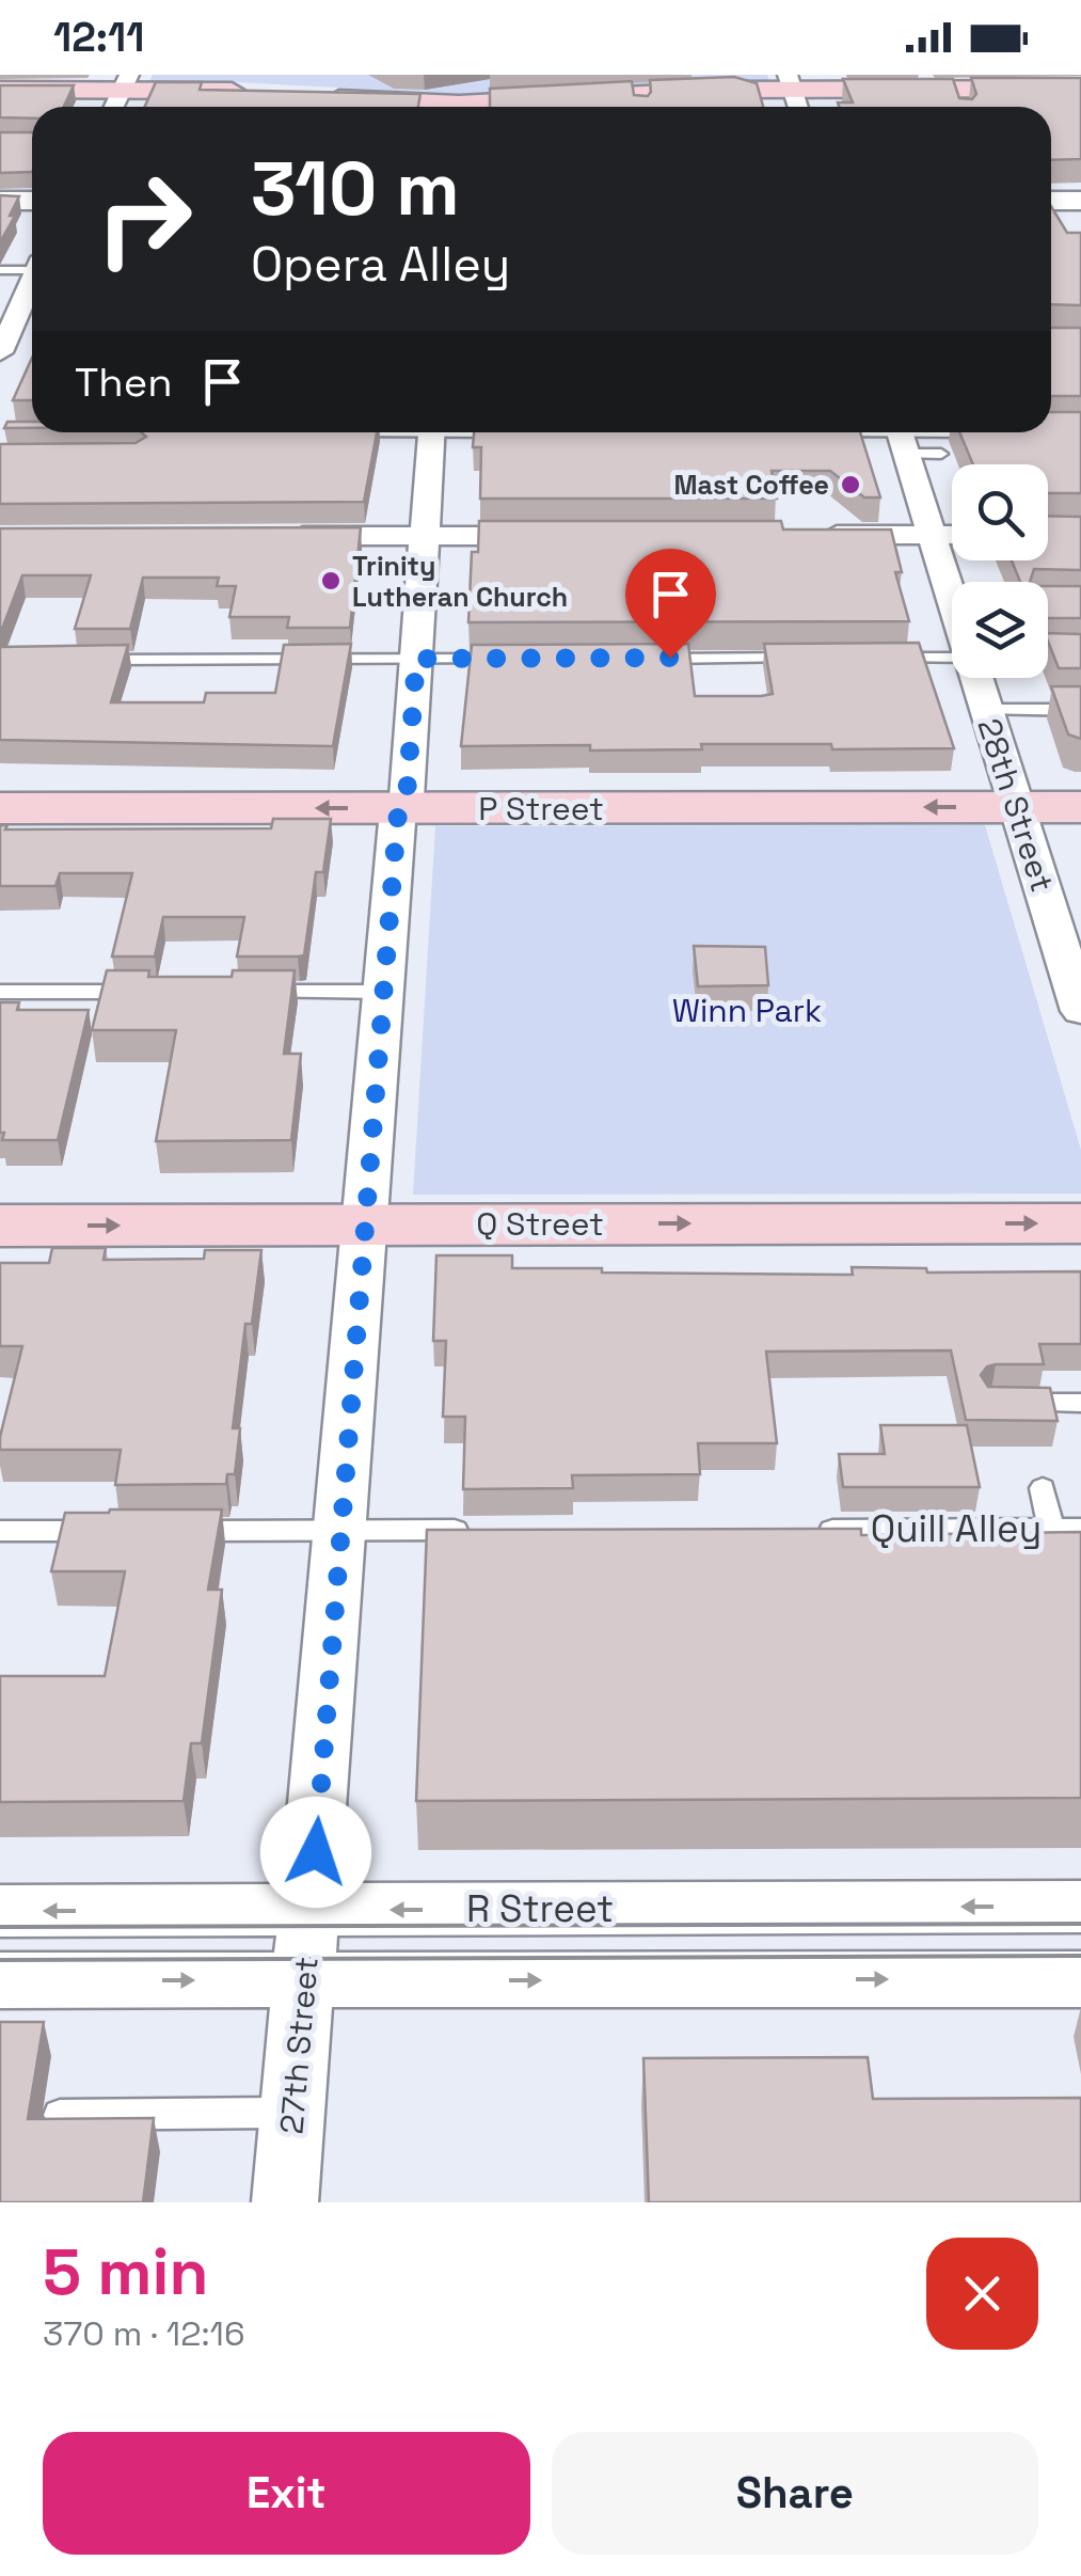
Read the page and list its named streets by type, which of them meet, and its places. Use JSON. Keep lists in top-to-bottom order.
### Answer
{
  "streets": {
    "main road": ["P Street", "Q Street"],
    "street": ["28th Street", "R Street", "27th Street"],
    "lane": ["Quill Alley"]
  },
  "crossings": [
    ["28th Street", "P Street"],
    ["P Street", "27th Street"],
    ["Q Street", "27th Street"],
    ["R Street", "27th Street"]
  ],
  "one_way": ["P Street", "Q Street"],
  "parks": ["Winn Park"],
  "places": ["Mast Coffee", "Trinity Lutheran Church"],
  "page": {
    "status": "12:11",
    "turn": ["310 m", "Opera Alley"],
    "then": "Then",
    "heading": ["5 min", "370 m · 12:16"],
    "buttons": ["Exit", "Share"]
  }
}
